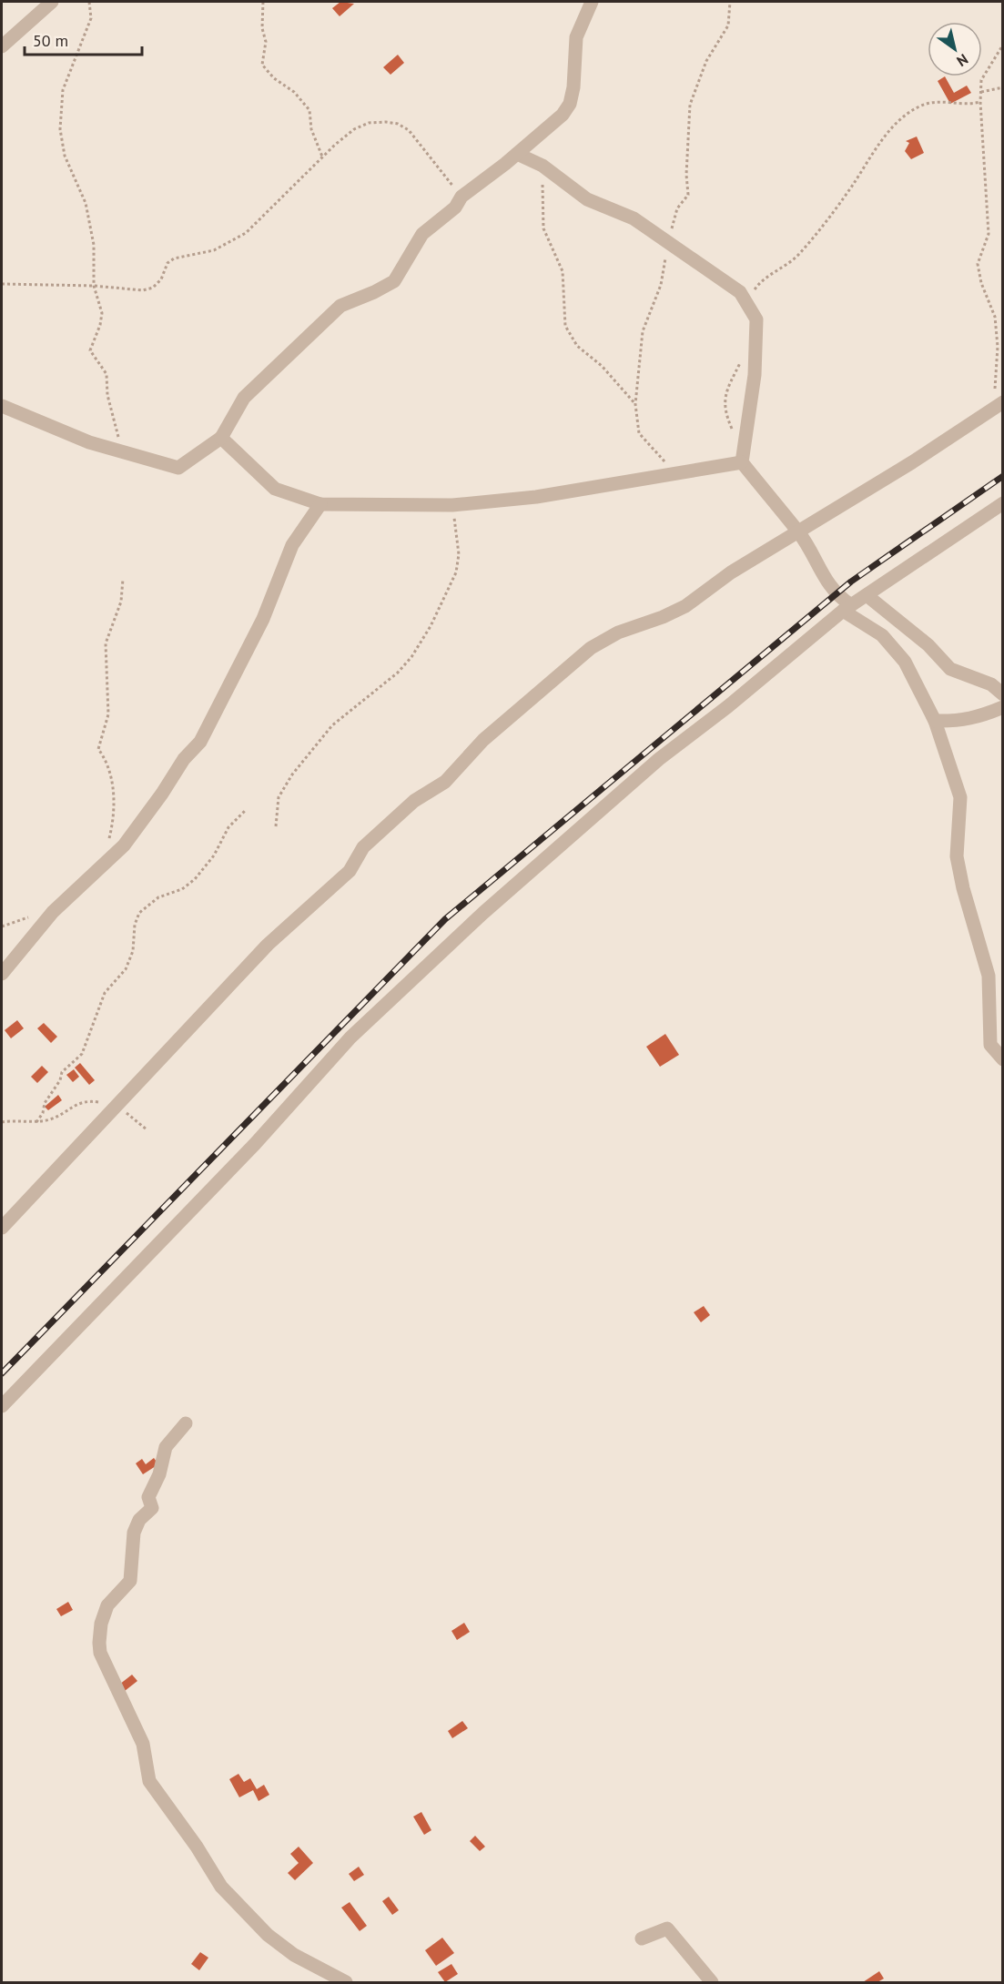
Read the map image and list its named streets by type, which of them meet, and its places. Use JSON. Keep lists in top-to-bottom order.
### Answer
{
  "scale_bar": "50 m",
  "north": "bottom right"
}
